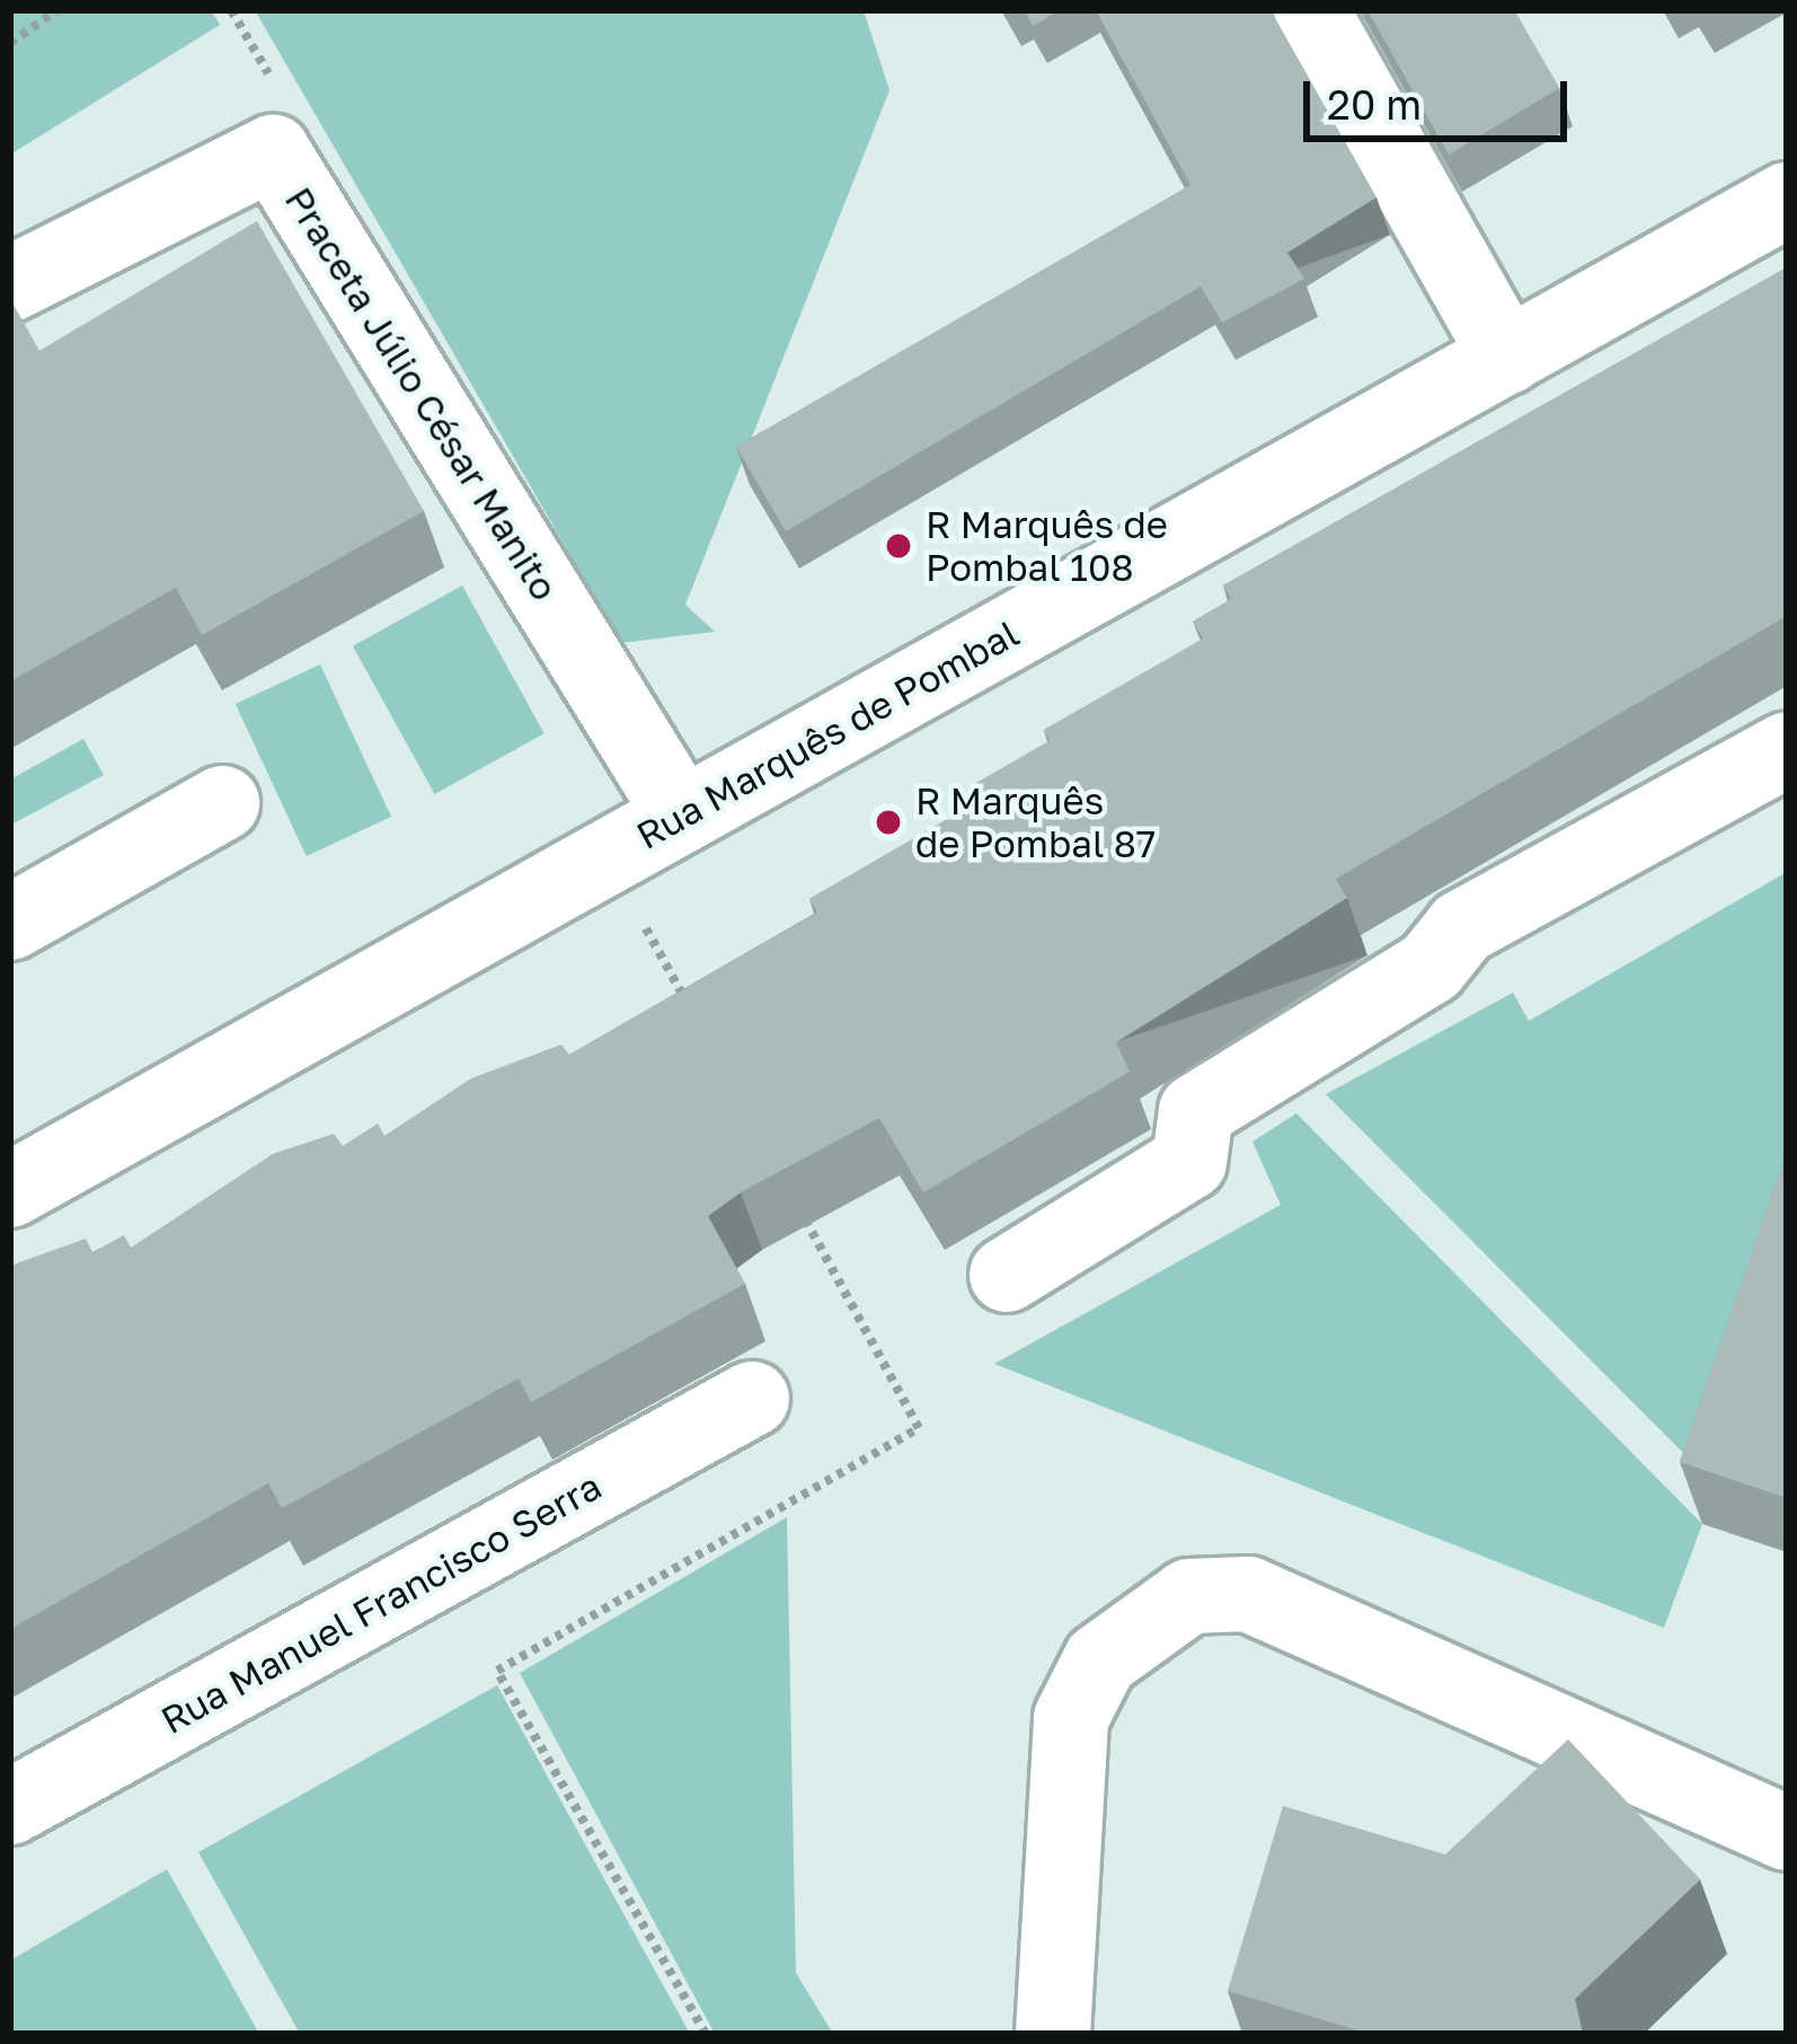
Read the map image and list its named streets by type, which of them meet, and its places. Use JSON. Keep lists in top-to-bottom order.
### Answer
{
  "streets": {
    "street": ["Praceta Júlio César Manito", "Rua Marquês de Pombal", "Rua Manuel Francisco Serra"]
  },
  "crossings": [
    ["Praceta Júlio César Manito", "Rua Marquês de Pombal"]
  ],
  "places": ["R Marquês de Pombal 108", "R Marquês de Pombal 87"],
  "scale_bar": "20 m"
}
